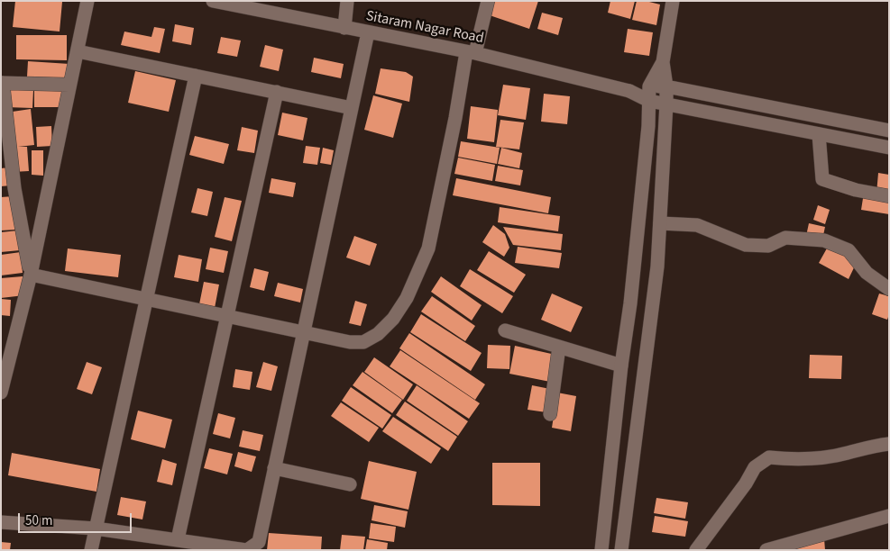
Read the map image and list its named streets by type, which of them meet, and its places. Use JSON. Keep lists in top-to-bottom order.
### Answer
{
  "streets": {
    "street": ["Sitaram Nagar Road"]
  },
  "scale_bar": "50 m"
}
